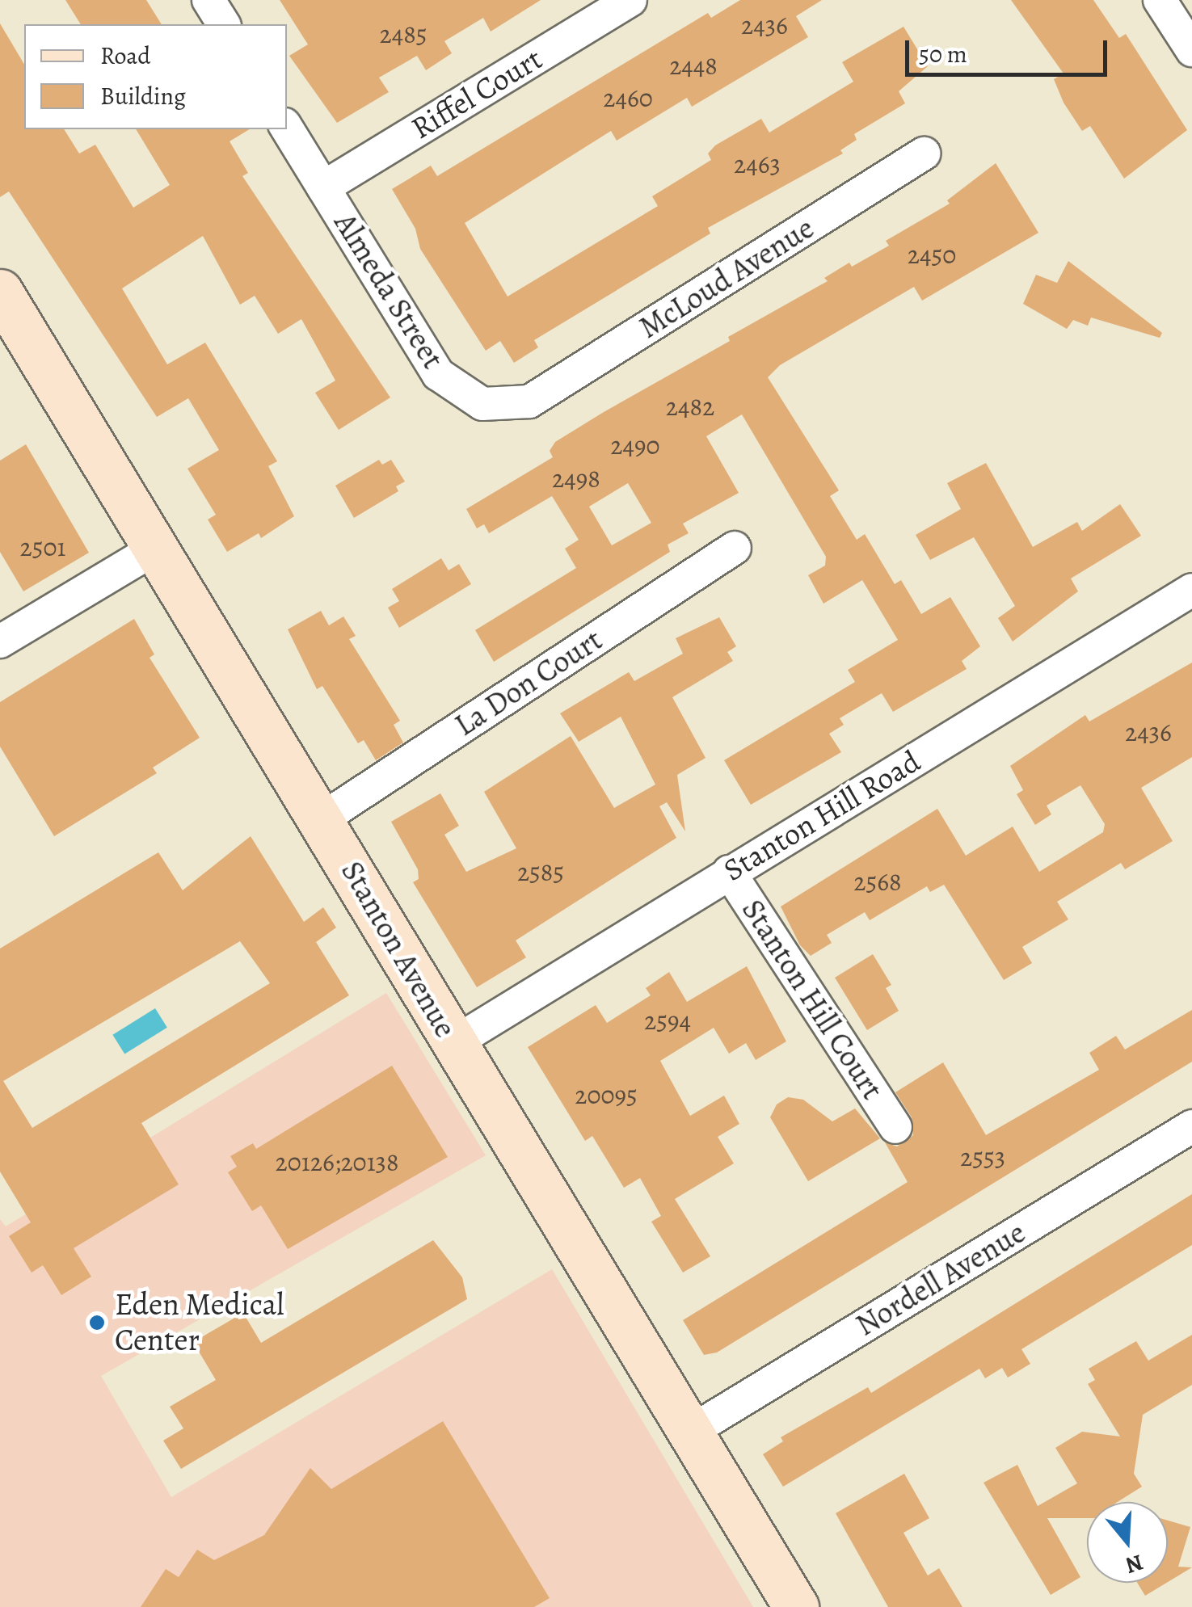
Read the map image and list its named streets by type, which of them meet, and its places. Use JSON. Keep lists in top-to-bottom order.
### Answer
{
  "streets": {
    "street": [
      "Riffel Court",
      "McLoud Avenue",
      "Almeda Street",
      "La Don Court",
      "Stanton Hill Road",
      "Stanton Avenue",
      "Stanton Hill Court",
      "Nordell Avenue"
    ]
  },
  "crossings": [
    ["Riffel Court", "Almeda Street"],
    ["McLoud Avenue", "Almeda Street"],
    ["La Don Court", "Stanton Avenue"],
    ["Stanton Hill Road", "Stanton Avenue"],
    ["Stanton Hill Road", "Stanton Hill Court"],
    ["Stanton Avenue", "Nordell Avenue"]
  ],
  "places": ["Eden Medical Center"],
  "house_numbers": [
    "2436",
    "2485",
    "2448",
    "2460",
    "2463",
    "2450",
    "2482",
    "2490",
    "2498",
    "2501",
    "2436",
    "2585",
    "2568",
    "2594",
    "20095",
    "2553",
    "20126;20138"
  ],
  "legend": ["Road", "Building"],
  "scale_bar": "50 m",
  "north": "bottom"
}
